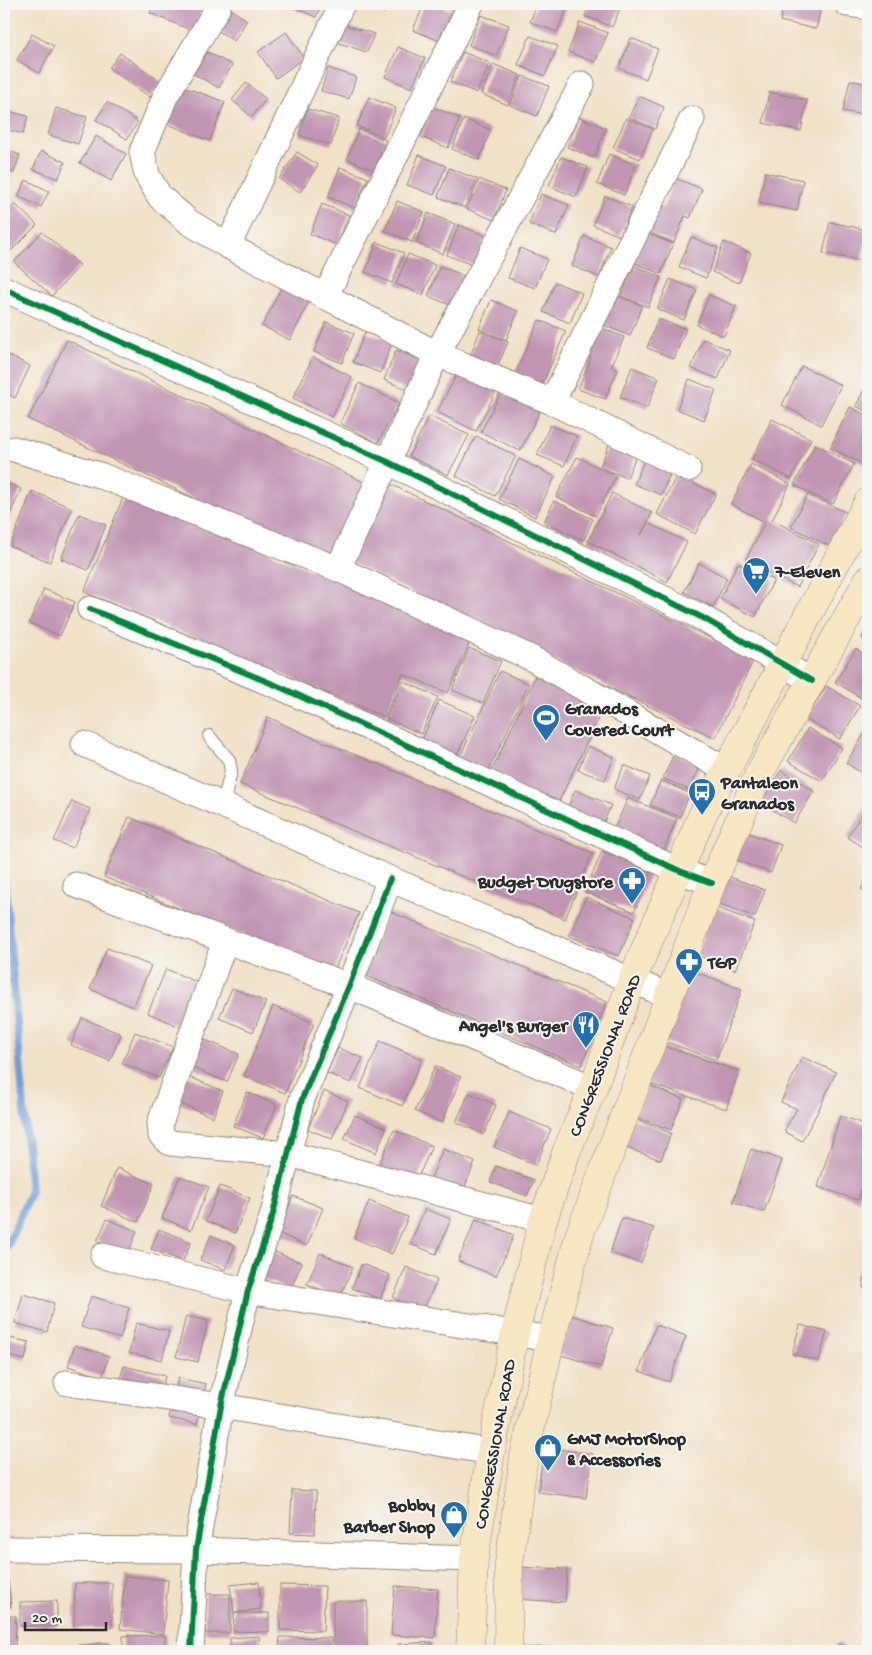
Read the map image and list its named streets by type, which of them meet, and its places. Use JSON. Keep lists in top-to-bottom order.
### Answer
{
  "streets": {
    "main road": ["CONGRESSIONAL ROAD"]
  },
  "places": {
    "supermarket": ["7-Eleven"],
    "sports": ["Granados Covered Court"],
    "bus stop": ["Pantaleon Granados"],
    "pharmacy": ["Budget Drugstore", "TGP"],
    "restaurant": ["Angel's Burger"],
    "shop": ["GMJ MotorShop & Accessories", "Bobby Barber Shop"]
  },
  "scale_bar": "20 m"
}
